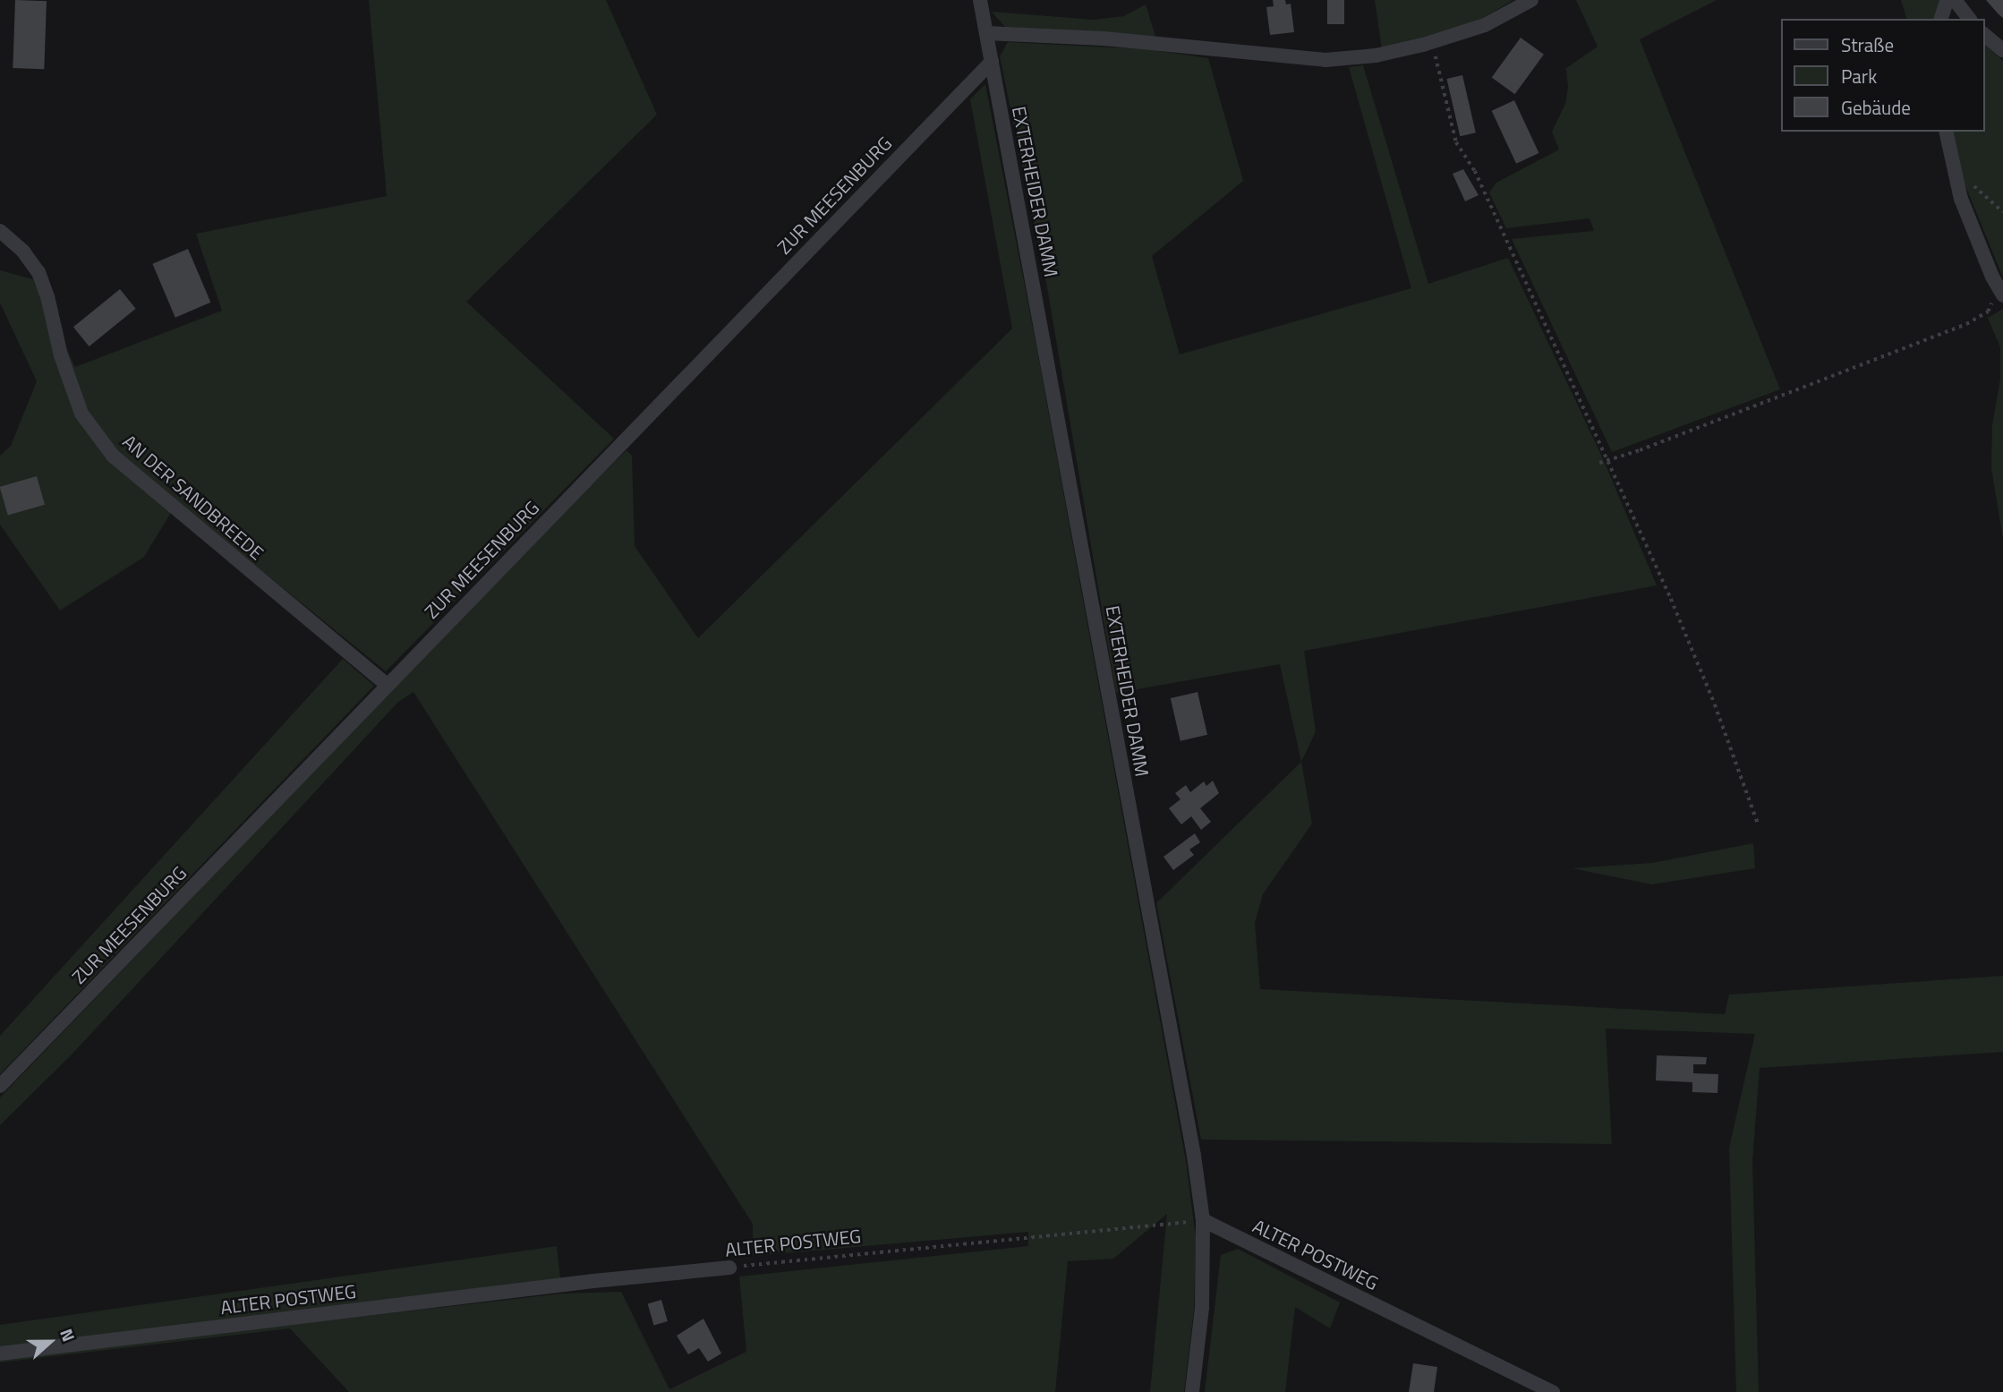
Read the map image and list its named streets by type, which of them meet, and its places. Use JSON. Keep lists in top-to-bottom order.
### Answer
{
  "streets": {
    "street": [
      "EXTERHEIDER DAMM",
      "ZUR MEESENBURG",
      "AN DER SANDBREEDE",
      "ALTER POSTWEG"
    ]
  },
  "crossings": [
    ["EXTERHEIDER DAMM", "ZUR MEESENBURG"],
    ["EXTERHEIDER DAMM", "ALTER POSTWEG"],
    ["ZUR MEESENBURG", "AN DER SANDBREEDE"]
  ],
  "legend": ["Straße", "Park", "Gebäude"],
  "north": "right"
}
